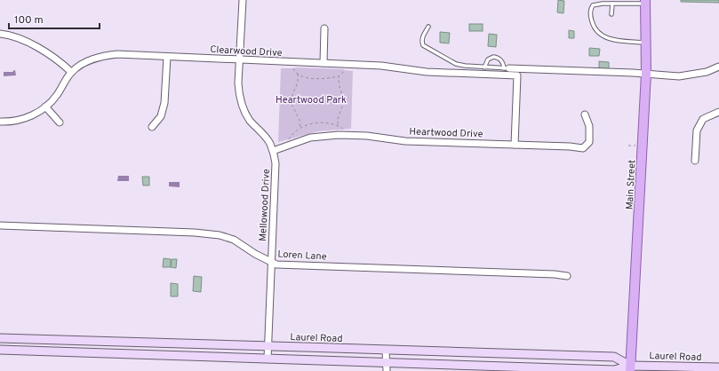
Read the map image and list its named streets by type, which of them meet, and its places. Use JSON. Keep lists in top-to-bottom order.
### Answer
{
  "streets": {
    "main road": ["Main Street", "Laurel Road"],
    "street": [
      "Clearwood Drive",
      "Heartwood Drive",
      "Mellowood Drive",
      "Loren Lane"
    ]
  },
  "crossings": [
    ["Clearwood Drive", "Heartwood Drive"],
    ["Clearwood Drive", "Mellowood Drive"],
    ["Heartwood Drive", "Mellowood Drive"],
    ["Main Street", "Laurel Road"],
    ["Mellowood Drive", "Loren Lane"],
    ["Mellowood Drive", "Laurel Road"]
  ],
  "parks": ["Heartwood Park"],
  "scale_bar": "100 m"
}
